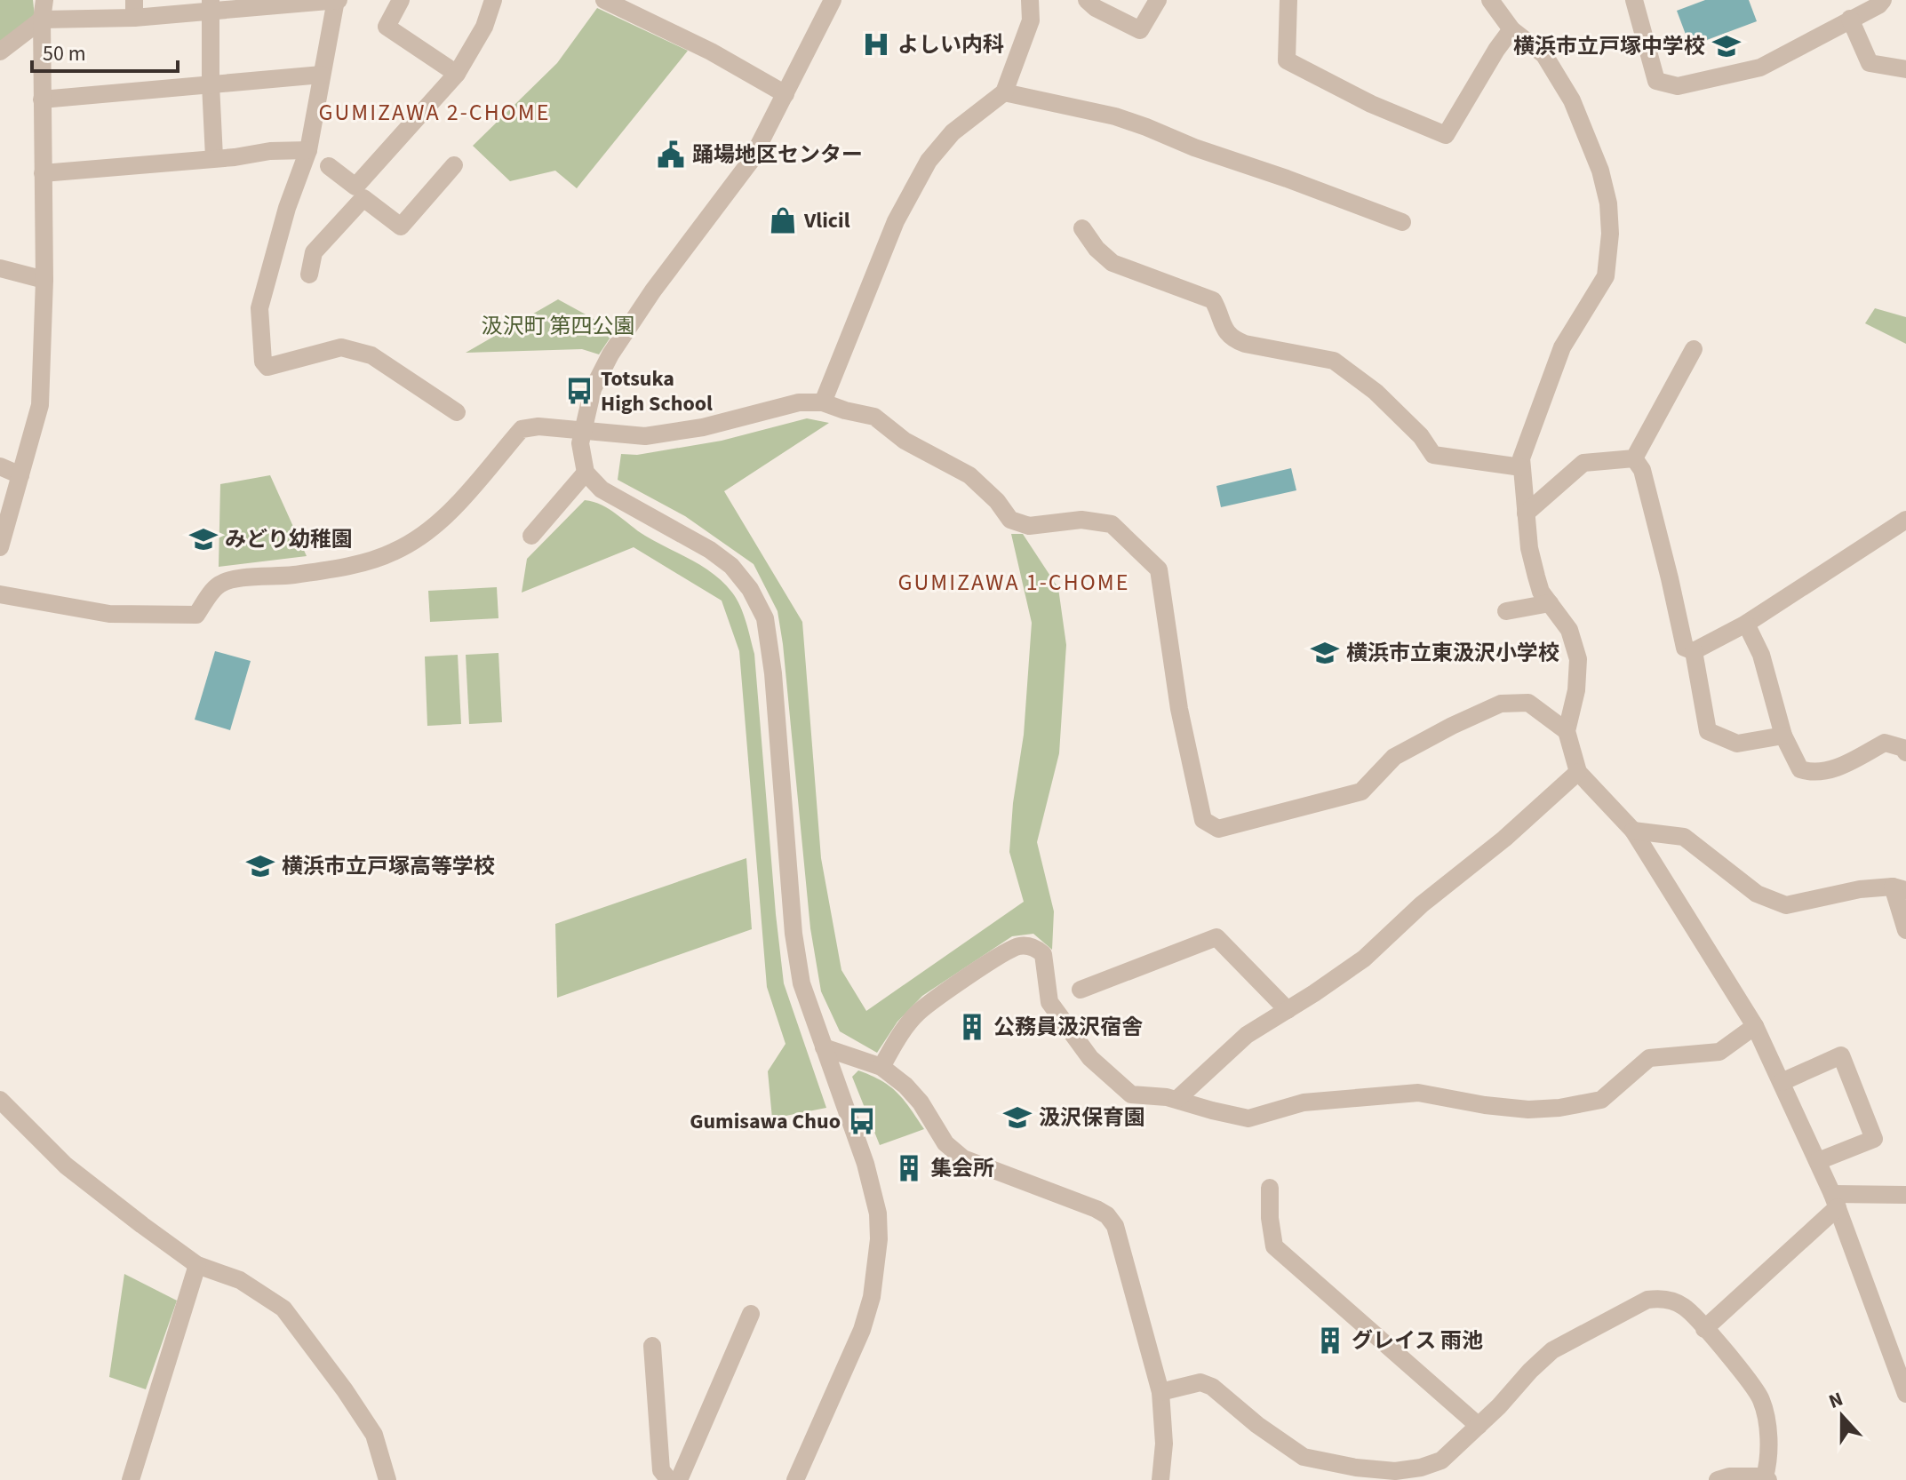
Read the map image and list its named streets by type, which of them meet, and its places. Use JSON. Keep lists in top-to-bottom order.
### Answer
{
  "districts": ["GUMIZAWA 2-CHOME", "GUMIZAWA 1-CHOME"],
  "parks": ["汲沢町 第四公園"],
  "places": {
    "hospital": ["よしい内科"],
    "school or university": [
      "横浜市立戸塚中学校",
      "みどり幼稚園",
      "横浜市立東汲沢小学校",
      "横浜市立戸塚高等学校",
      "汲沢保育園"
    ],
    "public building": ["踊場地区センター"],
    "shop": ["Vlicil"],
    "bus stop": ["Totsuka High School", "Gumisawa Chuo"],
    "building": ["公務員汲沢宿舎", "集会所", "グレイス 雨池"]
  },
  "scale_bar": "50 m",
  "north": "top"
}
